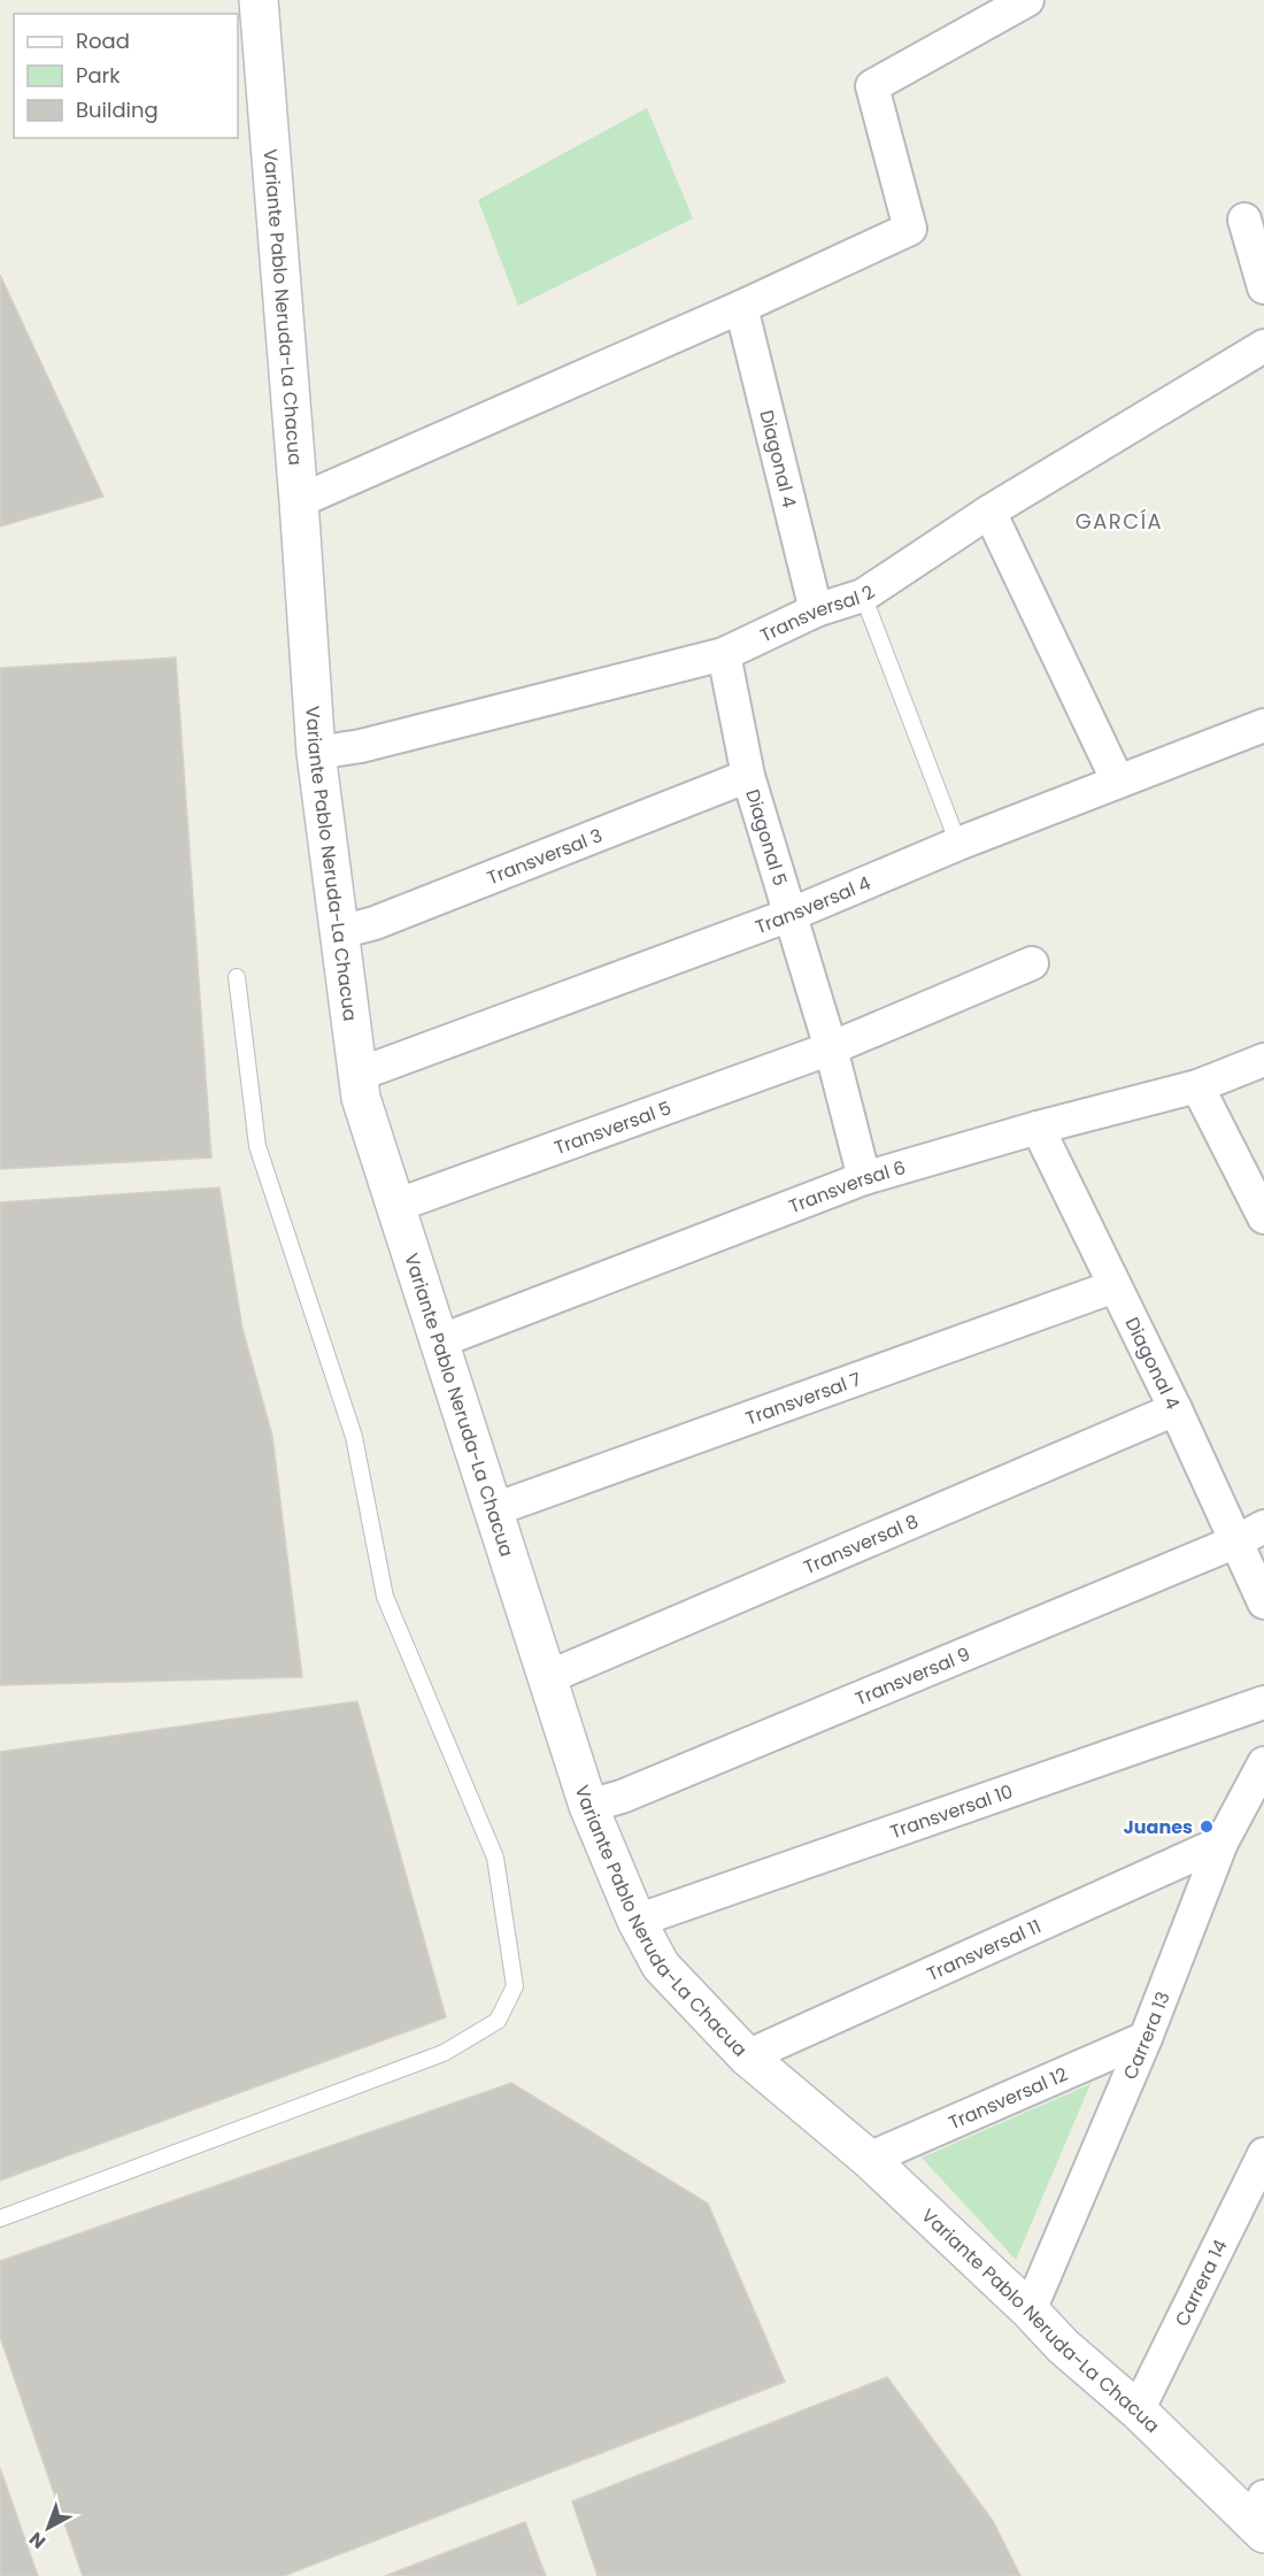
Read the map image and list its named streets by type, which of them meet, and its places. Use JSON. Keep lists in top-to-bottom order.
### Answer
{
  "streets": {
    "street": [
      "Variante Pablo Neruda-La Chacua",
      "Diagonal 4",
      "Transversal 2",
      "Diagonal 5",
      "Transversal 3",
      "Transversal 4",
      "Transversal 5",
      "Transversal 6",
      "Transversal 7",
      "Transversal 8",
      "Transversal 9",
      "Transversal 10",
      "Transversal 11",
      "Carrera 13",
      "Transversal 12",
      "Carrera 14"
    ]
  },
  "crossings": [
    ["Variante Pablo Neruda-La Chacua", "Transversal 2"],
    ["Variante Pablo Neruda-La Chacua", "Transversal 3"],
    ["Variante Pablo Neruda-La Chacua", "Transversal 4"],
    ["Variante Pablo Neruda-La Chacua", "Transversal 5"],
    ["Variante Pablo Neruda-La Chacua", "Transversal 6"],
    ["Variante Pablo Neruda-La Chacua", "Transversal 7"],
    ["Variante Pablo Neruda-La Chacua", "Transversal 8"],
    ["Variante Pablo Neruda-La Chacua", "Transversal 9"],
    ["Variante Pablo Neruda-La Chacua", "Transversal 10"],
    ["Variante Pablo Neruda-La Chacua", "Transversal 11"],
    ["Variante Pablo Neruda-La Chacua", "Carrera 13"],
    ["Variante Pablo Neruda-La Chacua", "Transversal 12"],
    ["Variante Pablo Neruda-La Chacua", "Carrera 14"],
    ["Diagonal 4", "Transversal 2"],
    ["Diagonal 4", "Transversal 6"],
    ["Diagonal 4", "Transversal 7"],
    ["Diagonal 4", "Transversal 8"],
    ["Diagonal 4", "Transversal 9"],
    ["Transversal 2", "Diagonal 5"],
    ["Diagonal 5", "Transversal 3"],
    ["Diagonal 5", "Transversal 4"],
    ["Diagonal 5", "Transversal 5"],
    ["Diagonal 5", "Transversal 6"],
    ["Transversal 11", "Carrera 13"],
    ["Carrera 13", "Transversal 12"]
  ],
  "districts": ["GARCÍA"],
  "places": ["Juanes"],
  "legend": ["Road", "Park", "Building"],
  "north": "bottom left"
}
